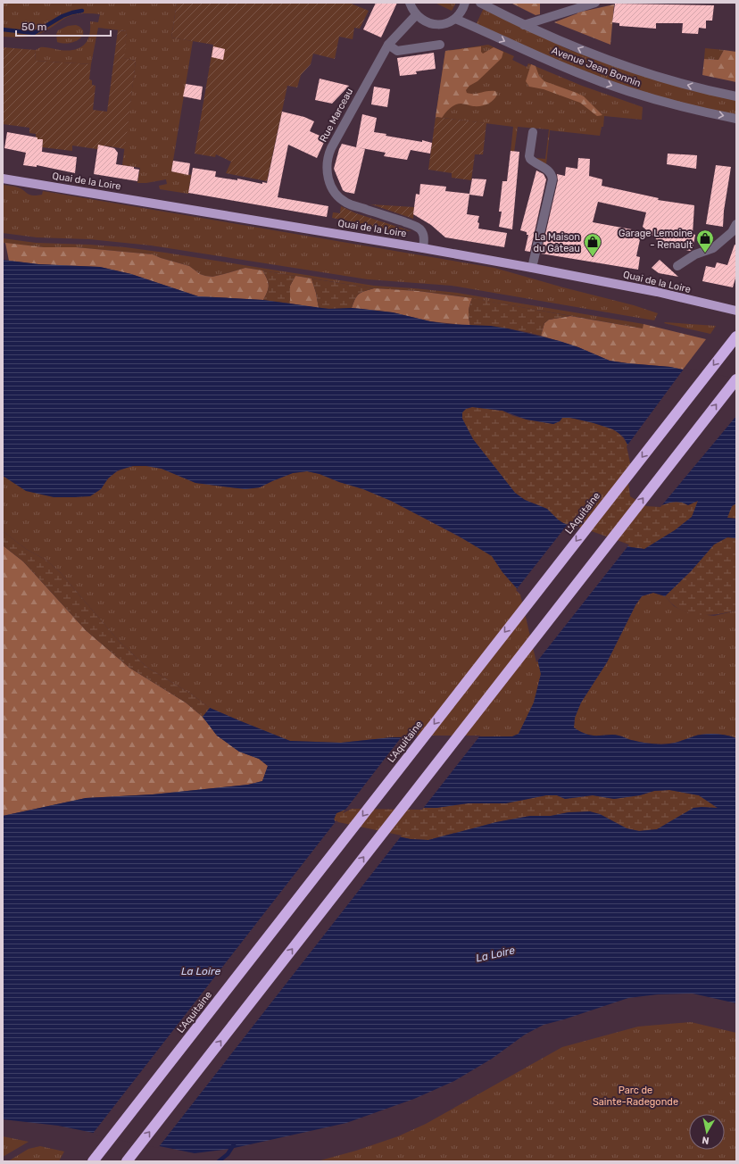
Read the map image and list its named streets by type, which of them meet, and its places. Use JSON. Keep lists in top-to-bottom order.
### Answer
{
  "streets": {
    "highway": ["L'Aquitaine"],
    "main road": ["Quai de la Loire"],
    "street": ["Avenue Jean Bonnin", "Rue Marceau"]
  },
  "crossings": [
    ["Rue Marceau", "Quai de la Loire"]
  ],
  "water": ["La Loire"],
  "parks": ["Parc de Sainte-Radegonde"],
  "places": {
    "shop": ["Garage Lemoine - Renault", "La Maison du Gâteau"]
  },
  "scale_bar": "50 m",
  "north": "bottom"
}
